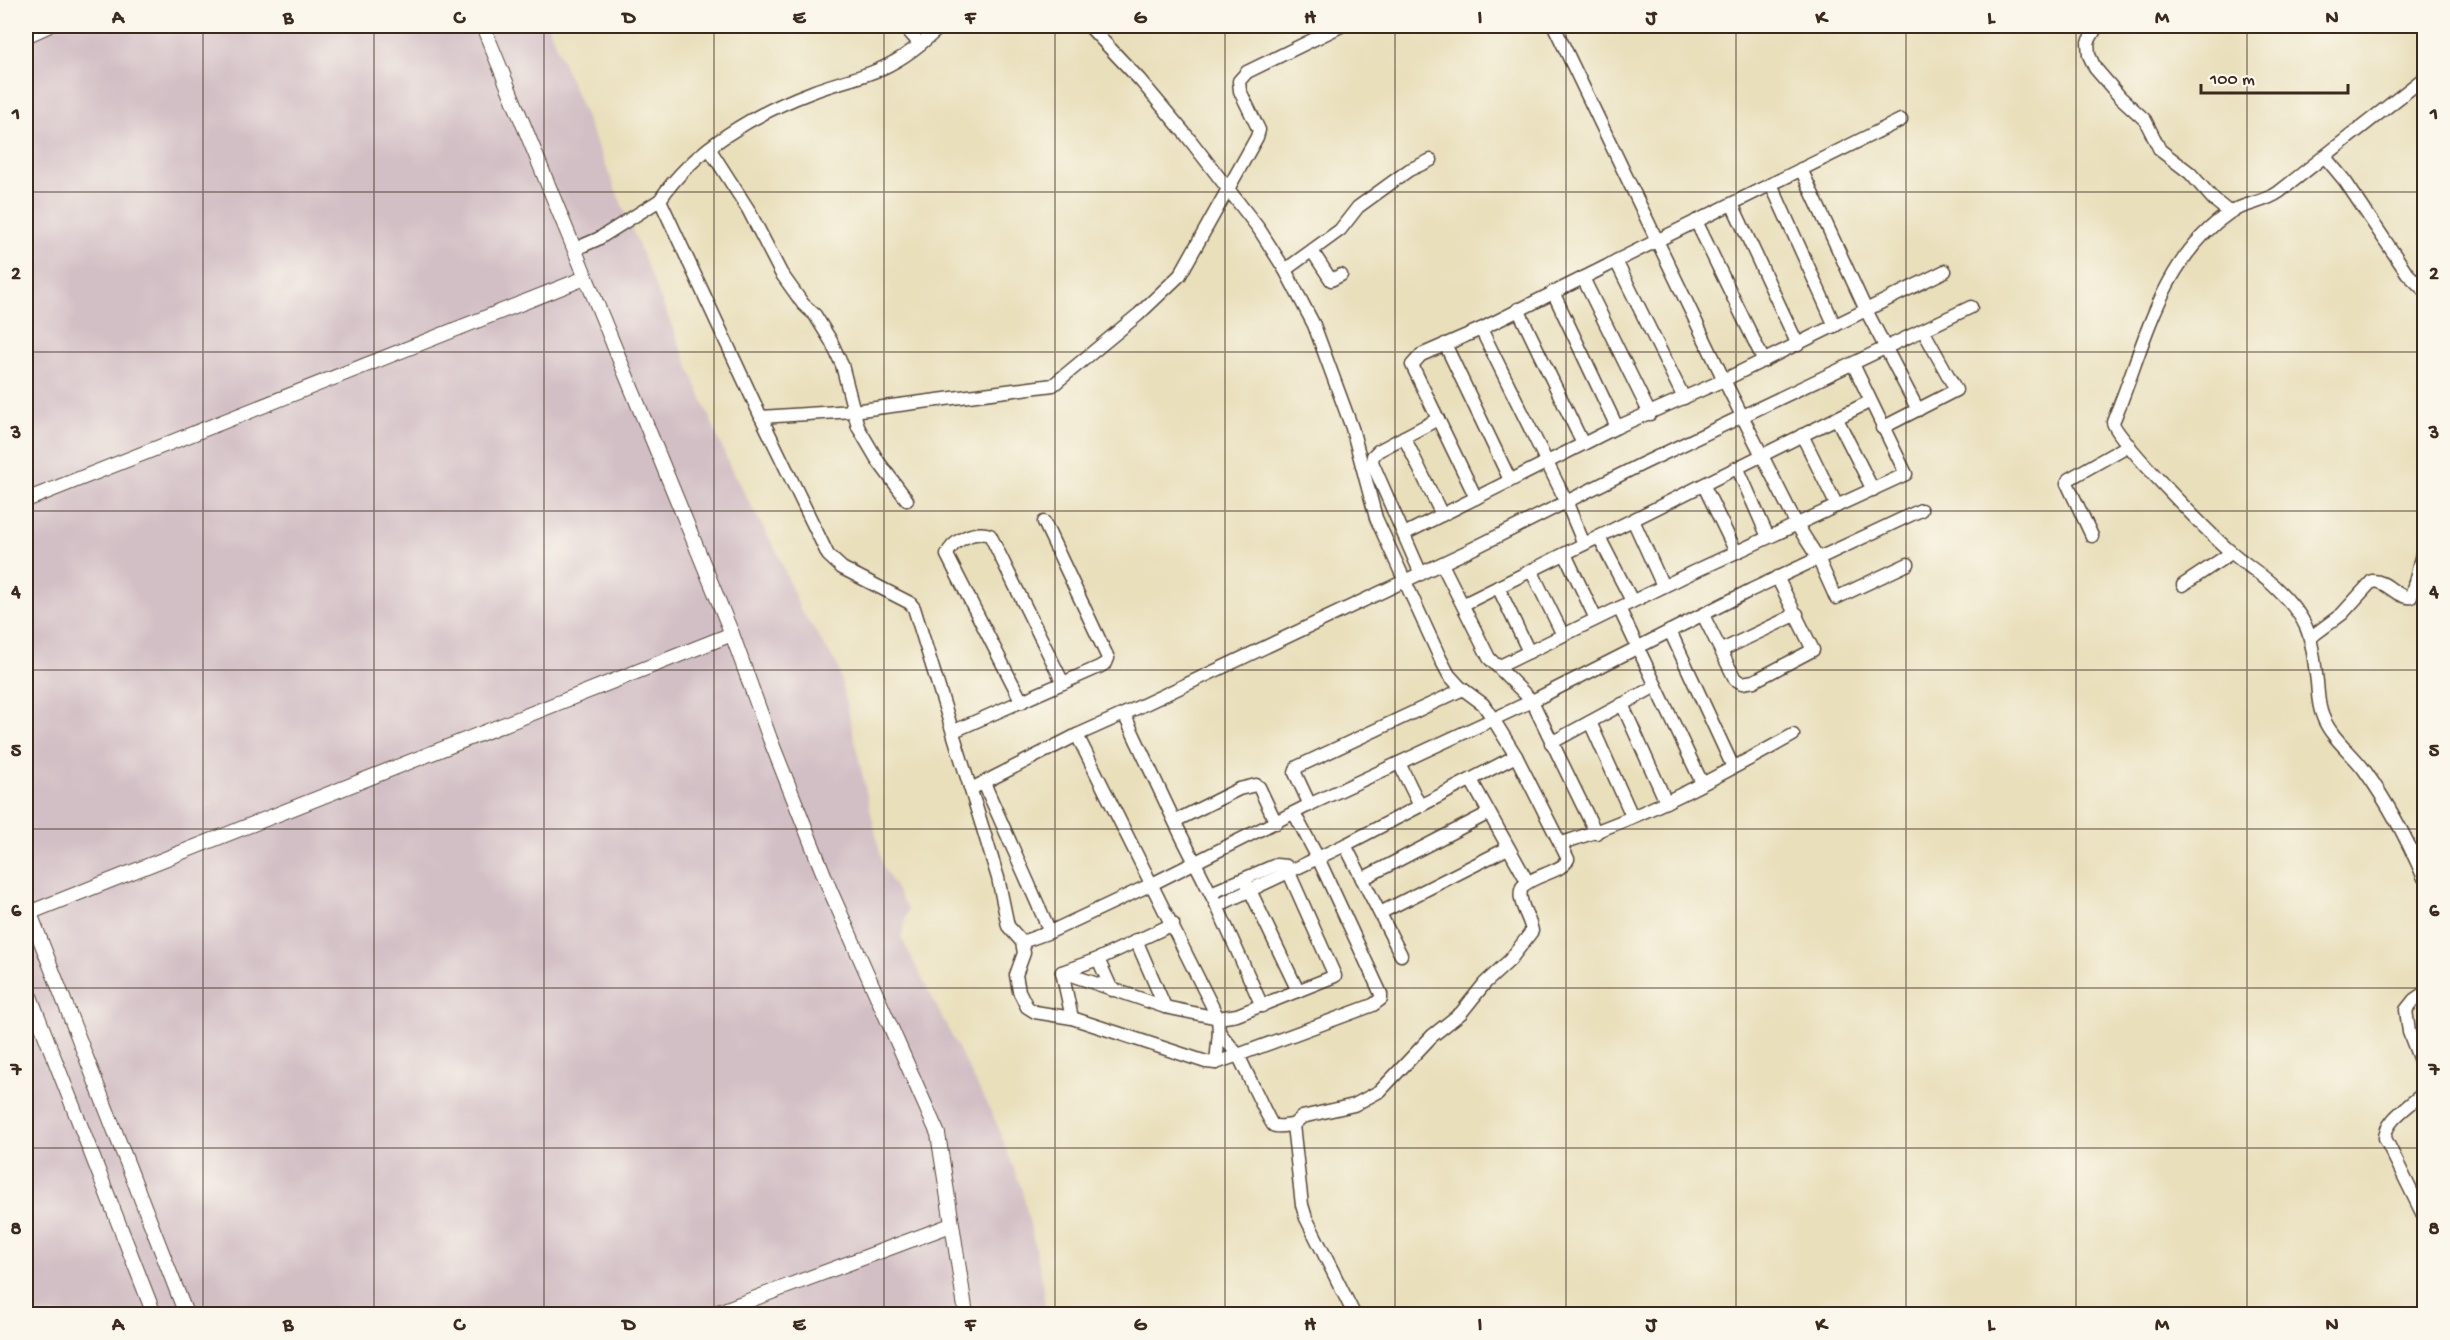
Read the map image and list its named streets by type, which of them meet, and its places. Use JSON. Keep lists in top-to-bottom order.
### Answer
{
  "scale_bar": "100 m",
  "grid": {
    "columns": [
      "A",
      "B",
      "C",
      "D",
      "E",
      "F",
      "G",
      "H",
      "I",
      "J",
      "K",
      "L",
      "M",
      "N"
    ],
    "rows": [
      "1",
      "2",
      "3",
      "4",
      "5",
      "6",
      "7",
      "8"
    ]
  }
}
